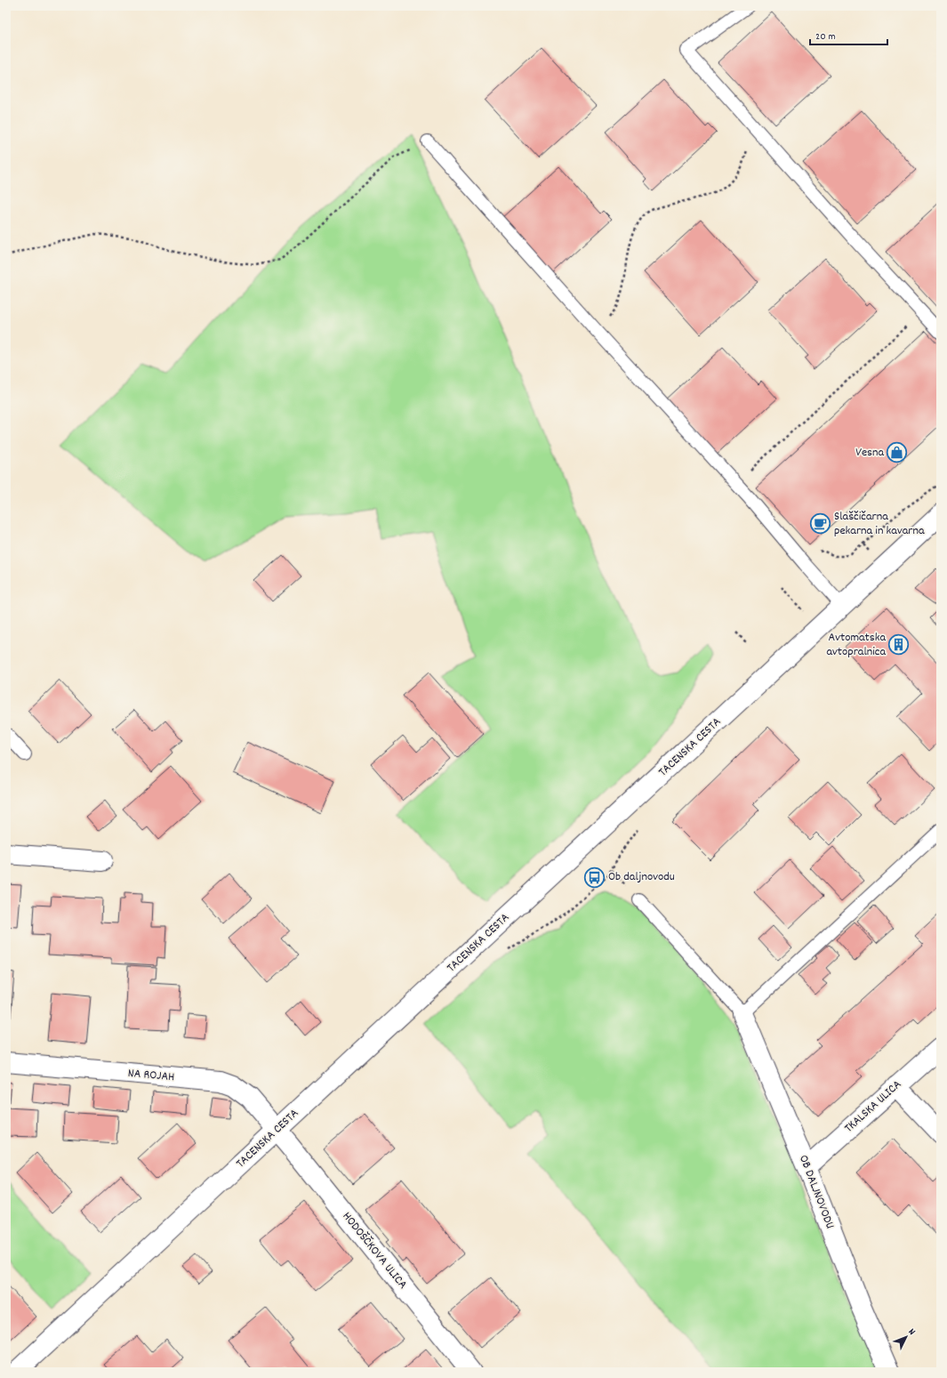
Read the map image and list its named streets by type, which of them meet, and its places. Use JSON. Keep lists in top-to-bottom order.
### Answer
{
  "streets": {
    "street": [
      "TACENSKA CESTA",
      "NA ROJAH",
      "TKALSKA ULICA",
      "OB DALJNOVODU",
      "HODOŠČKOVA ULICA"
    ]
  },
  "crossings": [
    ["TACENSKA CESTA", "NA ROJAH"],
    ["TACENSKA CESTA", "HODOŠČKOVA ULICA"],
    ["NA ROJAH", "HODOŠČKOVA ULICA"],
    ["TKALSKA ULICA", "OB DALJNOVODU"]
  ],
  "places": {
    "shop": ["Vesna"],
    "cafe": ["Slaščičarna pekarna in kavarna"],
    "building": ["Avtomatska avtopralnica"],
    "bus stop": ["Ob daljnovodu"]
  },
  "scale_bar": "20 m",
  "north": "top right"
}
